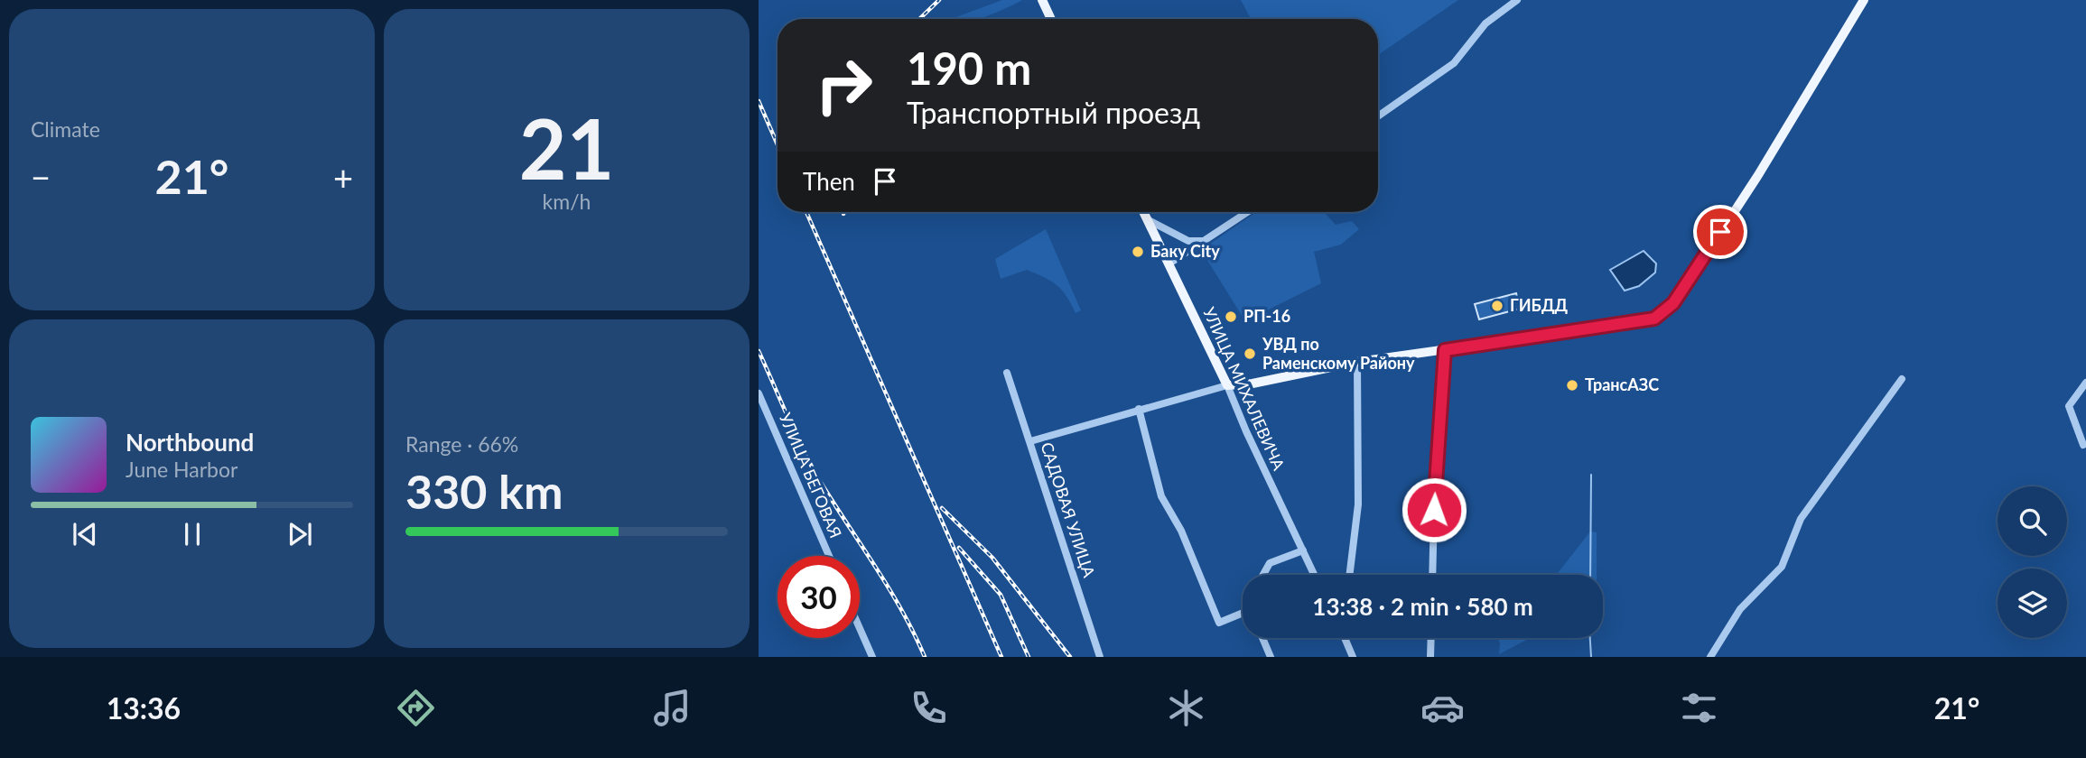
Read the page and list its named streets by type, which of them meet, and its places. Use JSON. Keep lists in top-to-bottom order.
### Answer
{
  "streets": {
    "main road": ["УЛИЦА МИХАЛЕВИЧА"],
    "street": ["УЛИЦА БЕГОВАЯ", "САДОВАЯ УЛИЦА"]
  },
  "places": [
    "Баку City",
    "ГИБДД",
    "РП-16",
    "УВД по Раменскому Району",
    "ТрансАЗС"
  ],
  "page": {
    "tile": [
      "Climate",
      ["21", "km/h"],
      ["Range · 66%", "330 km"]
    ],
    "turn": ["190 m", "Транспортный проезд"],
    "heat": ["−", "21°", "+"],
    "then": "Then",
    "song": ["Northbound", "June Harbor"],
    "limit": "30",
    "trip": "13:38 · 2 min · 580 m",
    "tabs": ["13:36", "21°"]
  }
}
